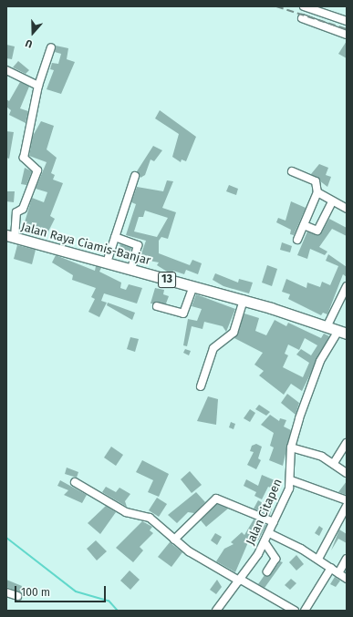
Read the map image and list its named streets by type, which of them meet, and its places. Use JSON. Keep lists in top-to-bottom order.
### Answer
{
  "streets": {
    "highway": ["Jalan Raya Ciamis-Banjar", "13"],
    "street": ["Jalan Citapen"]
  },
  "crossings": [
    ["Jalan Raya Ciamis-Banjar", "13"],
    ["13", "Jalan Citapen"]
  ],
  "scale_bar": "100 m",
  "north": "bottom"
}
